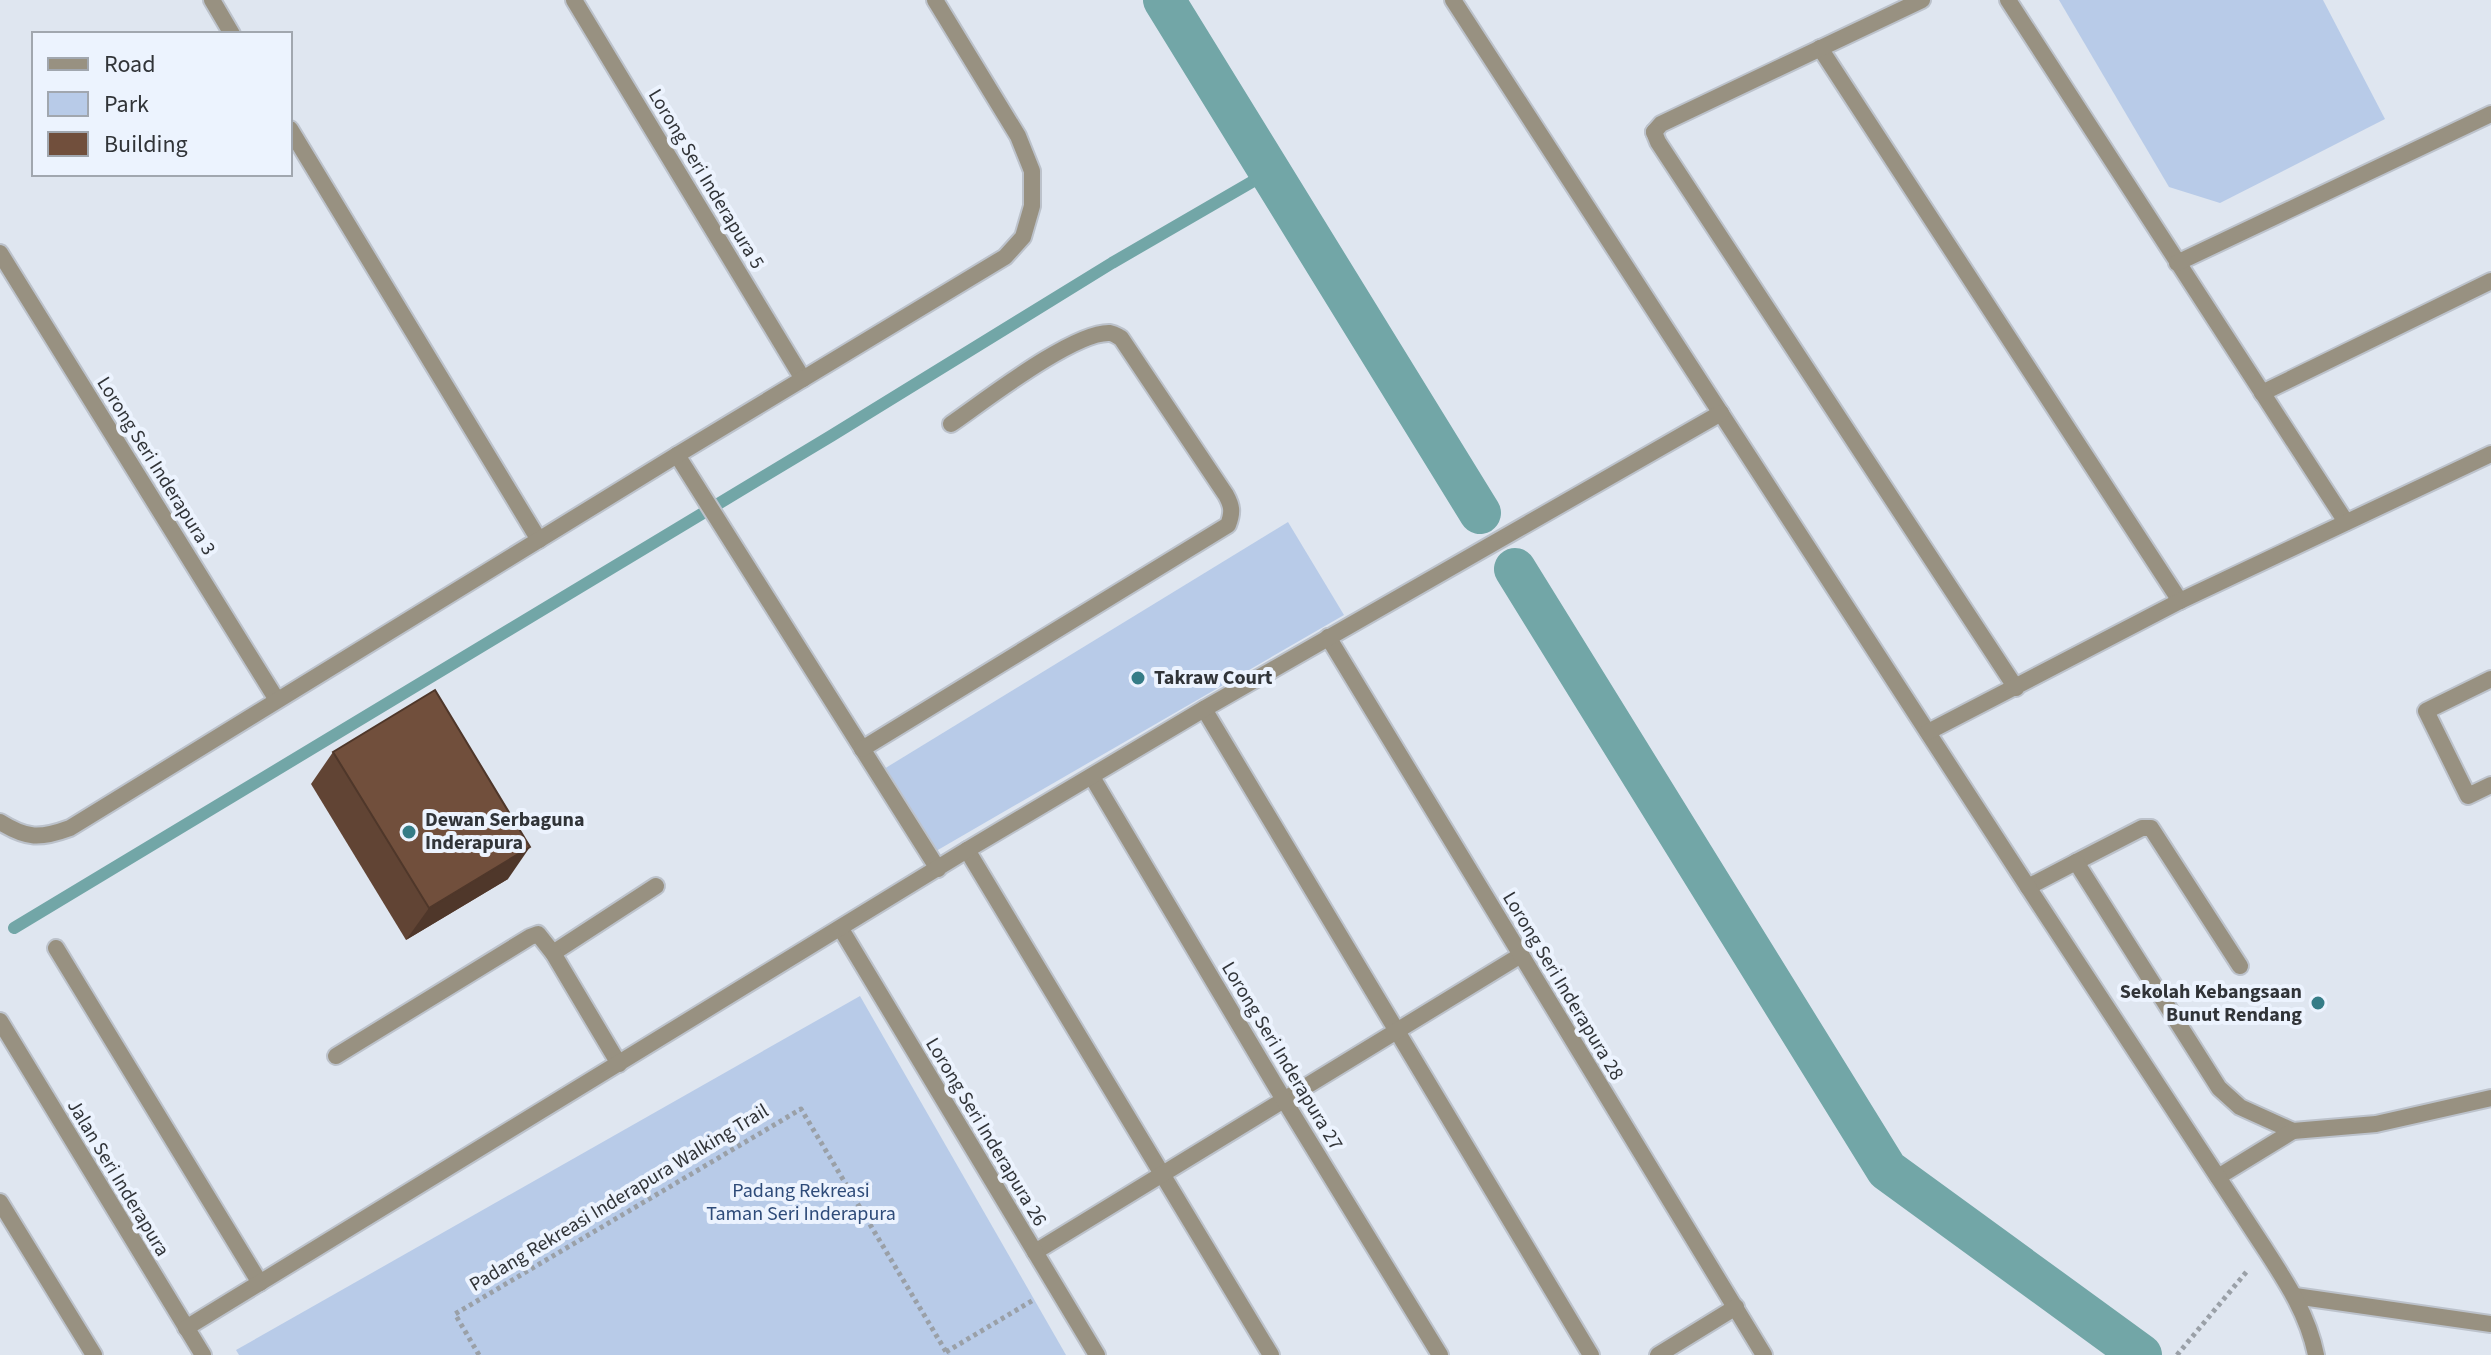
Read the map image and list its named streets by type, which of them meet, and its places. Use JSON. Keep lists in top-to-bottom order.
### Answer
{
  "streets": {
    "street": [
      "Lorong Seri Inderapura 5",
      "Lorong Seri Inderapura 3",
      "Lorong Seri Inderapura 28",
      "Lorong Seri Inderapura 27",
      "Lorong Seri Inderapura 26",
      "Jalan Seri Inderapura"
    ],
    "path": ["Padang Rekreasi Inderapura Walking Trail"]
  },
  "parks": ["Padang Rekreasi Taman Seri Inderapura"],
  "places": ["Takraw Court", "Dewan Serbaguna Inderapura", "Sekolah Kebangsaan Bunut Rendang"],
  "legend": ["Road", "Park", "Building"]
}
